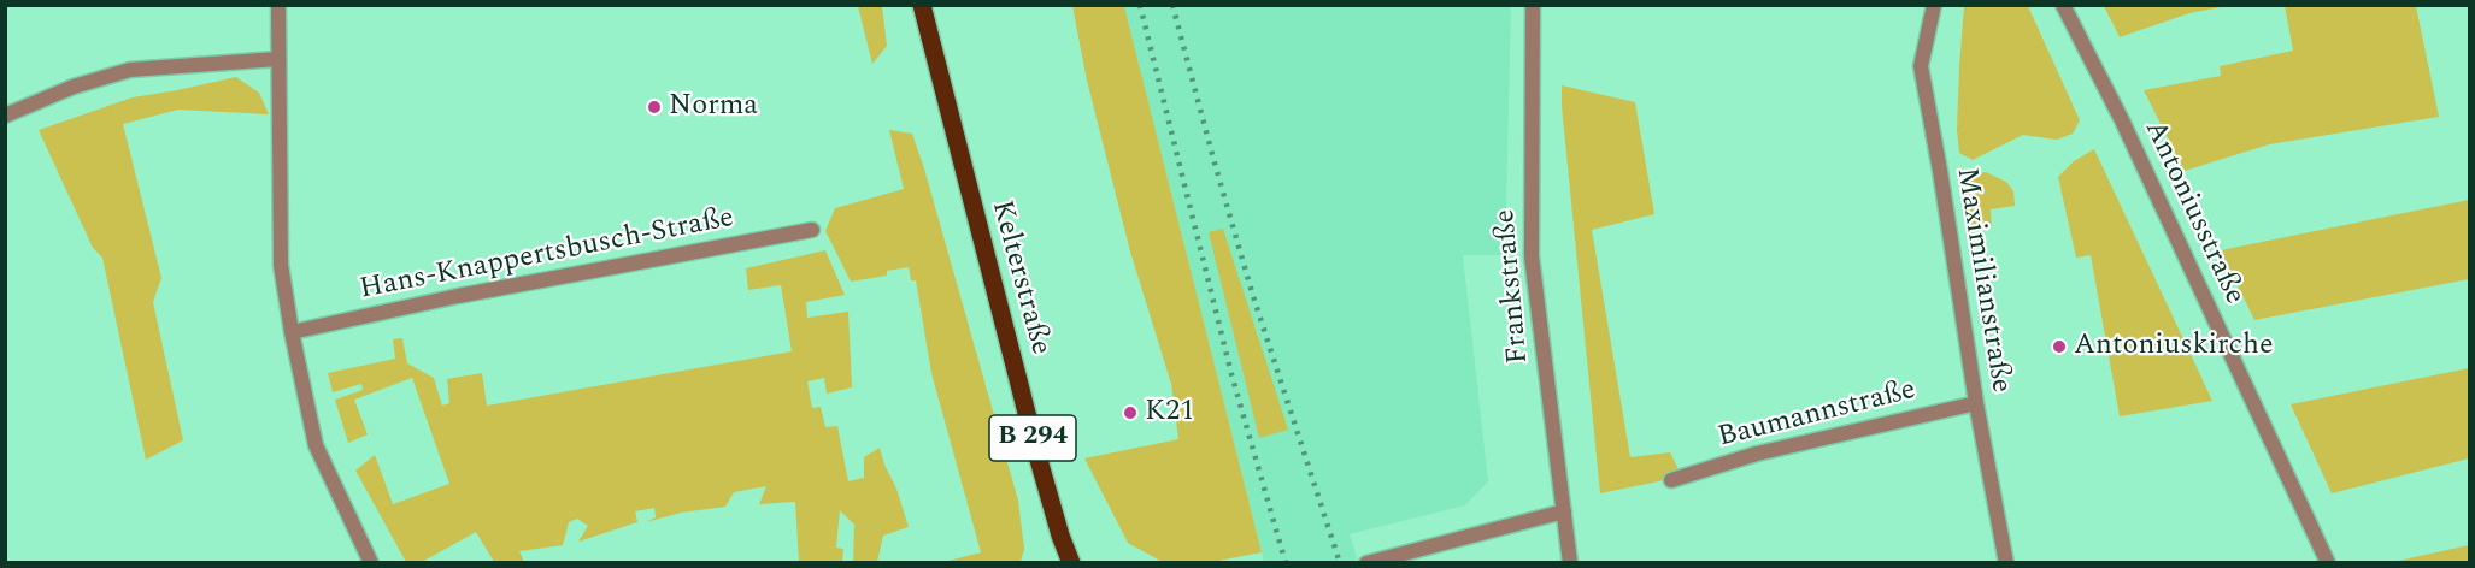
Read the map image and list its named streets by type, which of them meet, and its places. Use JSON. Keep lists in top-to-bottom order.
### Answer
{
  "streets": {
    "main road": ["Kelterstraße", "B 294"],
    "street": [
      "Antoniusstraße",
      "Hans-Knappertsbusch-Straße",
      "Maximilianstraße",
      "Frankstraße",
      "Baumannstraße"
    ]
  },
  "crossings": [
    ["Maximilianstraße", "Baumannstraße"]
  ],
  "places": ["Norma", "Antoniuskirche", "K21"]
}
